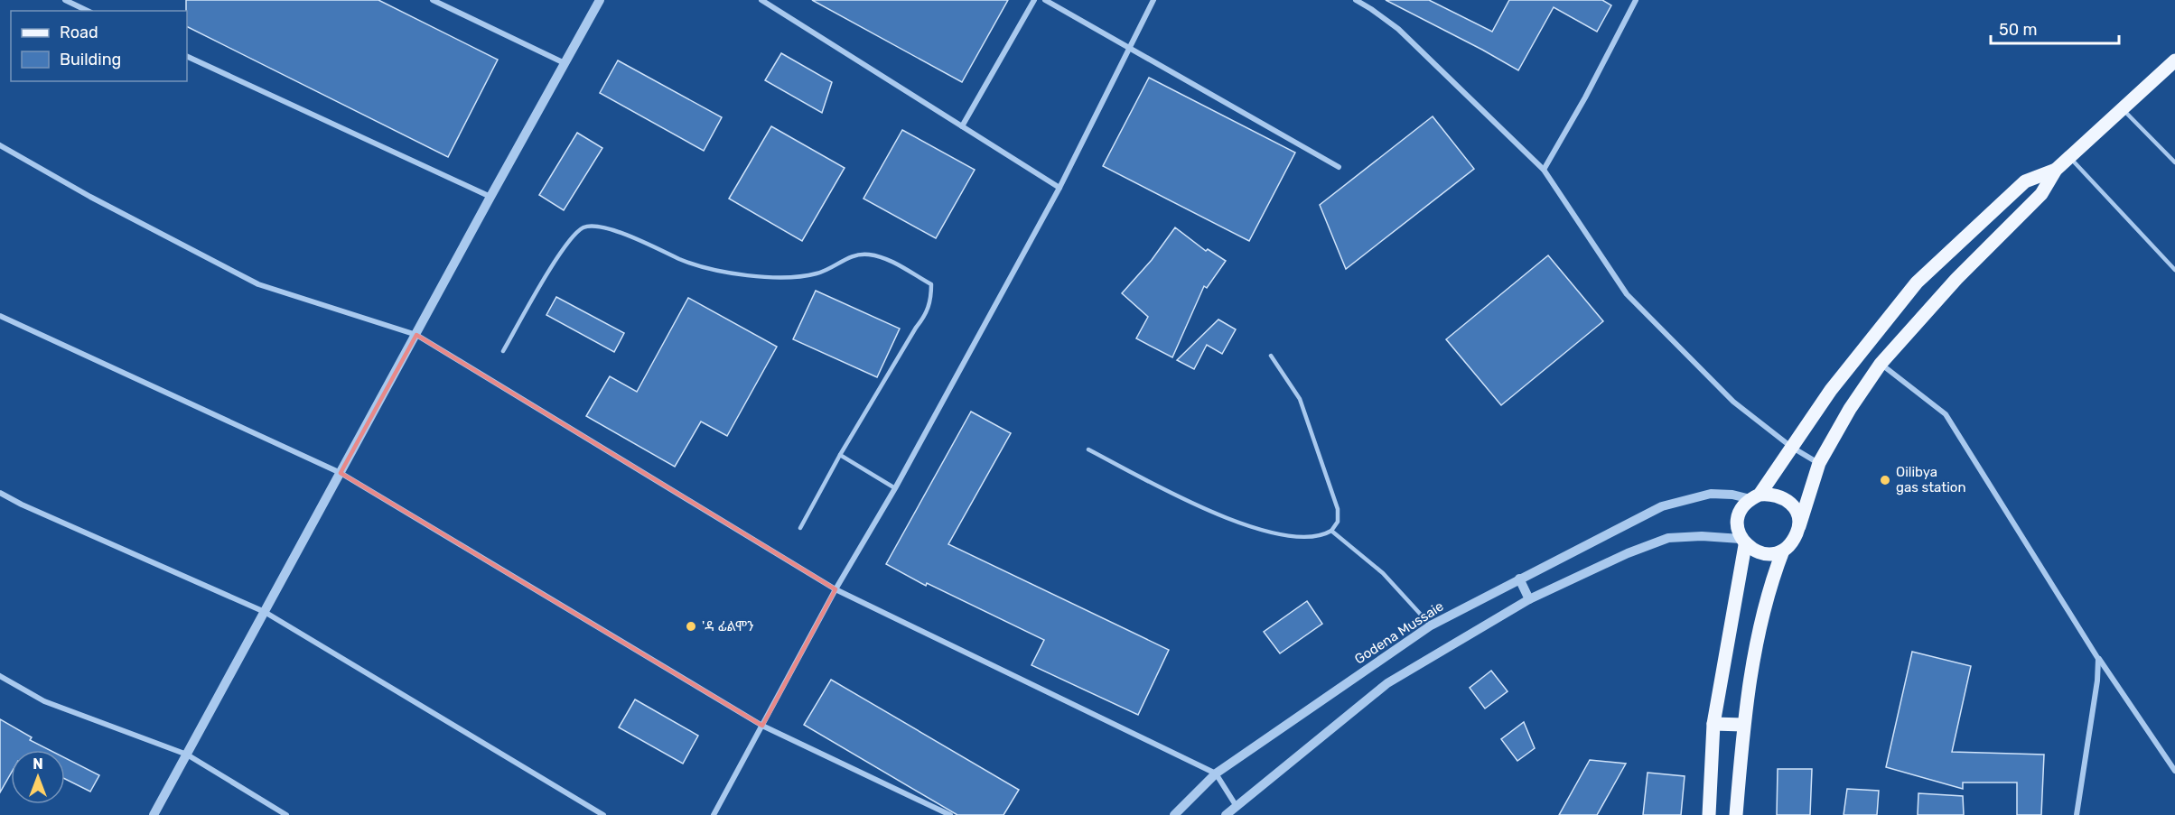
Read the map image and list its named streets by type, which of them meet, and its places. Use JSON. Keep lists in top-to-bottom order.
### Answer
{
  "streets": {
    "street": ["Godena Mussaie"]
  },
  "places": ["Oilibya gas station", "'ዳ ፊልሞን"],
  "legend": ["Road", "Building"],
  "scale_bar": "50 m",
  "north": "top"
}
